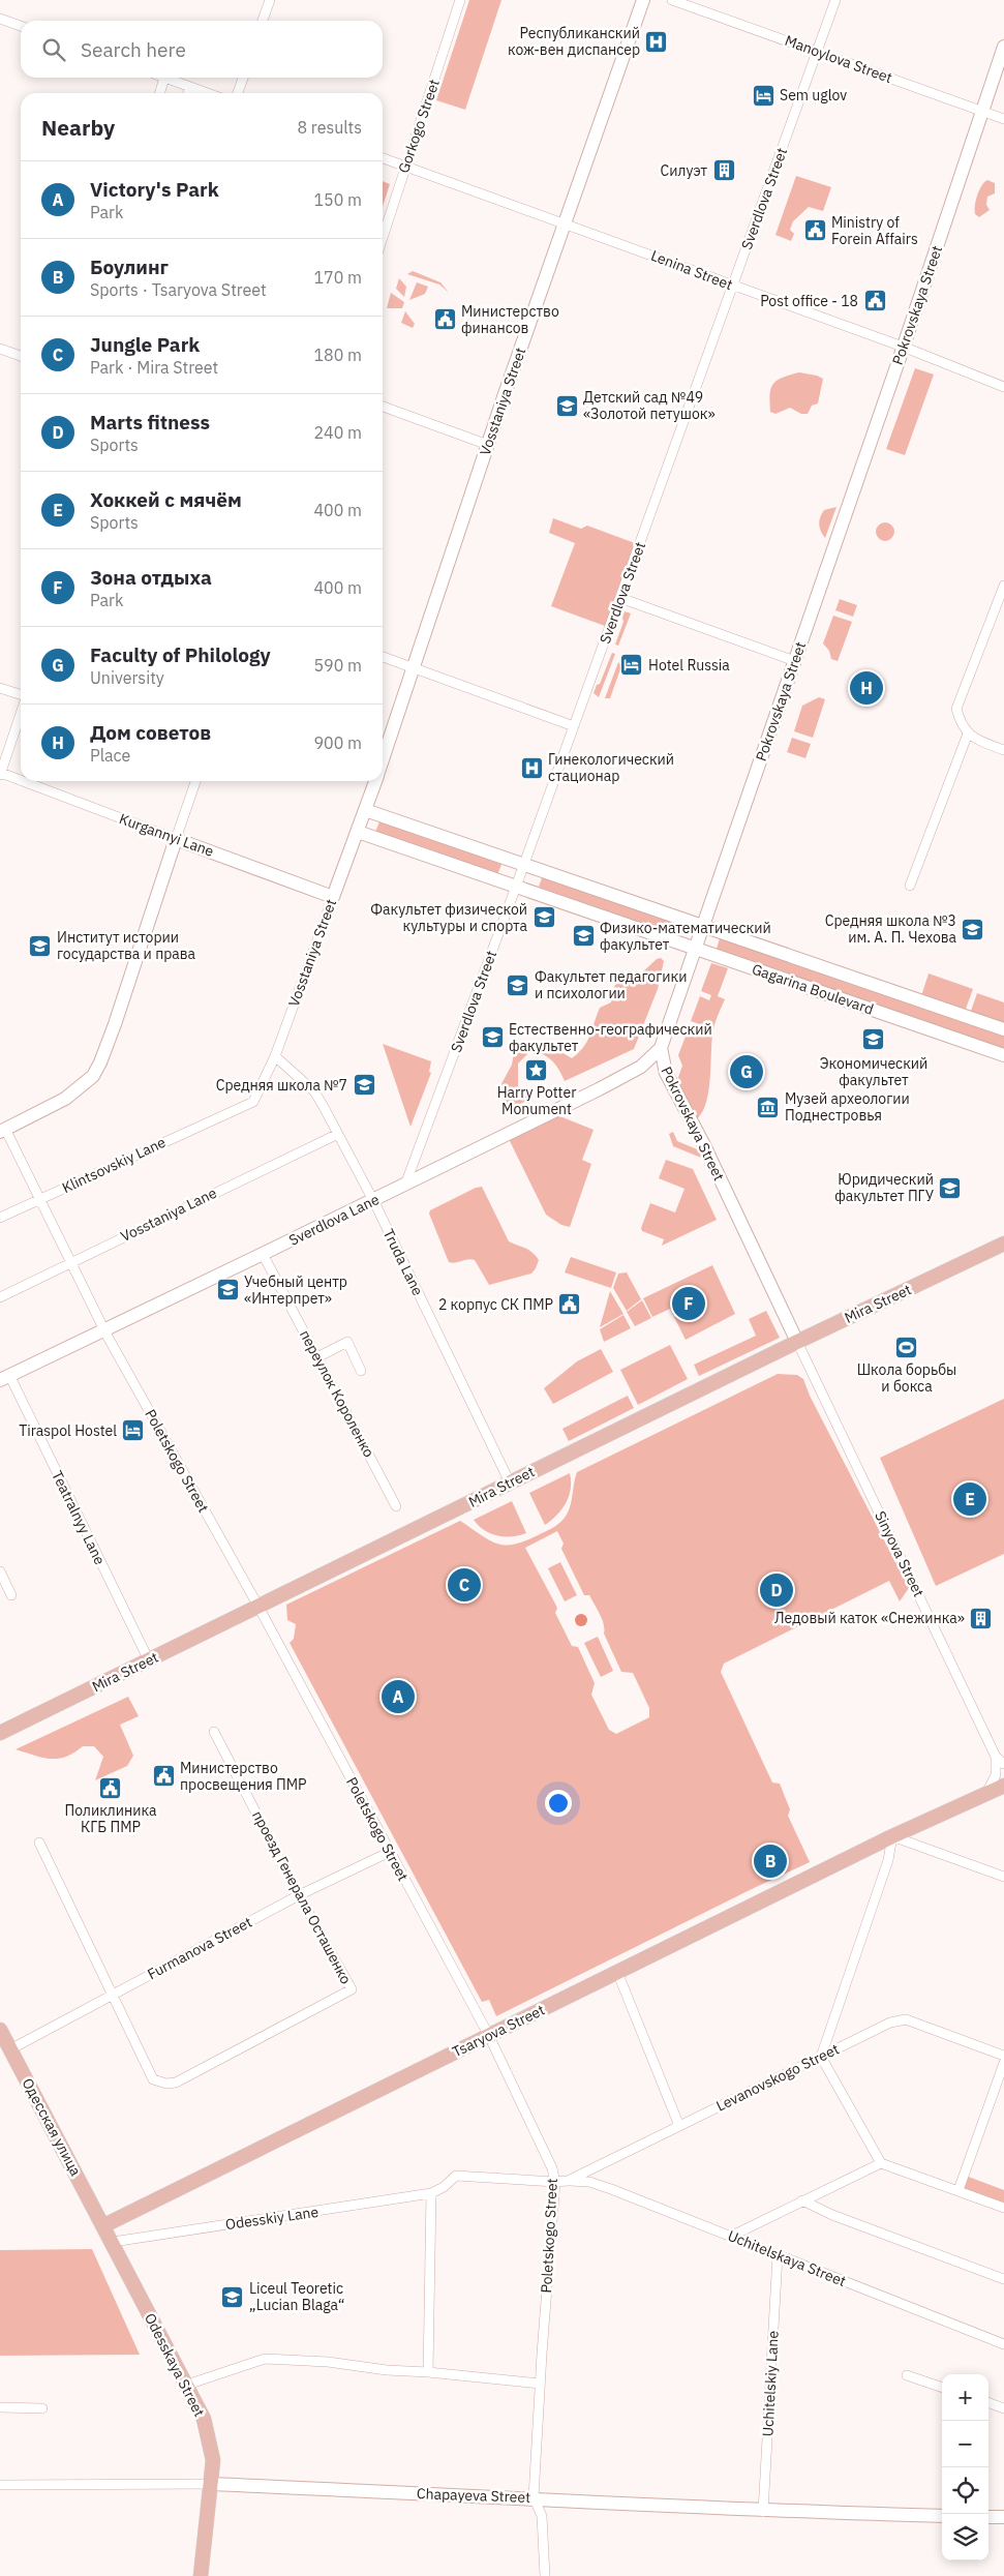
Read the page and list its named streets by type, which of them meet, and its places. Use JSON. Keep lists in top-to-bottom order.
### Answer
{
  "streets": {
    "main road": [
      "Mira Street",
      "Tsaryova Street",
      "Одесская улица",
      "Odesskaya Street"
    ],
    "street": [
      "Manoylova Street",
      "Gorkogo Street",
      "Sverdlova Street",
      "Lenina Street",
      "Pokrovskaya Street",
      "Vosstaniya Street",
      "Kurgannyi Lane",
      "Gagarina Boulevard",
      "Klintsovskiy Lane",
      "Vosstaniya Lane",
      "Sverdlova Lane",
      "Truda Lane",
      "переулок Короленко",
      "Poletskogo Street",
      "Teatralnyy Lane",
      "Sinyova Street",
      "проезд Генерала Осташенко",
      "Furmanova Street",
      "Levanovskogo Street",
      "Odesskiy Lane",
      "Uchitelskaya Street",
      "Uchitelskiy Lane",
      "Chapayeva Street"
    ]
  },
  "crossings": [
    ["Manoylova Street", "Sverdlova Street"],
    ["Manoylova Street", "Pokrovskaya Street"],
    ["Gorkogo Street", "Lenina Street"],
    ["Sverdlova Street", "Lenina Street"],
    ["Sverdlova Street", "Gagarina Boulevard"],
    ["Sverdlova Street", "Sverdlova Lane"],
    ["Lenina Street", "Pokrovskaya Street"],
    ["Lenina Street", "Vosstaniya Street"],
    ["Pokrovskaya Street", "Gagarina Boulevard"],
    ["Pokrovskaya Street", "Sverdlova Lane"],
    ["Pokrovskaya Street", "Mira Street"],
    ["Pokrovskaya Street", "Sinyova Street"],
    ["Vosstaniya Street", "Kurgannyi Lane"],
    ["Vosstaniya Street", "Gagarina Boulevard"],
    ["Vosstaniya Street", "Klintsovskiy Lane"],
    ["Vosstaniya Street", "Truda Lane"],
    ["Klintsovskiy Lane", "Poletskogo Street"],
    ["Vosstaniya Lane", "Truda Lane"],
    ["Vosstaniya Lane", "Poletskogo Street"],
    ["Sverdlova Lane", "Truda Lane"],
    ["Sverdlova Lane", "переулок Короленко"],
    ["Sverdlova Lane", "Poletskogo Street"],
    ["Sverdlova Lane", "Teatralnyy Lane"],
    ["Truda Lane", "Mira Street"],
    ["Mira Street", "Poletskogo Street"],
    ["Mira Street", "Teatralnyy Lane"],
    ["Mira Street", "Sinyova Street"],
    ["Poletskogo Street", "Furmanova Street"],
    ["Poletskogo Street", "Tsaryova Street"],
    ["Poletskogo Street", "Levanovskogo Street"],
    ["Poletskogo Street", "Chapayeva Street"],
    ["проезд Генерала Осташенко", "Furmanova Street"],
    ["Furmanova Street", "Одесская улица"],
    ["Tsaryova Street", "Одесская улица"],
    ["Tsaryova Street", "Odesskaya Street"],
    ["Levanovskogo Street", "Uchitelskaya Street"],
    ["Одесская улица", "Odesskaya Street"],
    ["Odesskiy Lane", "Odesskaya Street"],
    ["Uchitelskaya Street", "Uchitelskiy Lane"],
    ["Odesskaya Street", "Chapayeva Street"],
    ["Uchitelskiy Lane", "Chapayeva Street"]
  ],
  "places": {
    "hospital": ["Республиканский кож-вен диспансер", "Гинекологический стационар"],
    "hotel": ["Sem uglov", "Hotel Russia", "Tiraspol Hostel"],
    "building": ["Силуэт", "Ледовый каток «Снежинка»"],
    "public building": [
      "Ministry of Forein Affairs",
      "Post office - 18",
      "Министерство финансов",
      "2 корпус СК ПМР",
      "Министерство просвещения ПМР",
      "Поликлиника КГБ ПМР"
    ],
    "school or university": [
      "Детский сад №49 «Золотой петушок»",
      "Факультет физической культуры и спорта",
      "Средняя школа №3 им. А. П. Чехова",
      "Физико-математический факультет",
      "Институт истории государства и права",
      "Факультет педагогики и психологии",
      "Естественно-географический факультет",
      "Экономический факультет",
      "Средняя школа №7",
      "Юридический факультет ПГУ",
      "Учебный центр «Интерпрет»",
      "Liceul Teoretic „Lucian Blaga“"
    ],
    "place": ["Harry Potter Monument"],
    "museum": ["Музей археологии Поднестровья"],
    "sports": ["Школа борьбы и бокса"]
  },
  "page": {
    "search": "Search here",
    "heading": ["Nearby", "8 results"],
    "list": [
      {
        "mark": "A",
        "name": "Victory's Park",
        "note": "Park",
        "value": "150 m"
      },
      {
        "mark": "B",
        "name": "Боулинг",
        "note": "Sports · Tsaryova Street",
        "value": "170 m"
      },
      {
        "mark": "C",
        "name": "Jungle Park",
        "note": "Park · Mira Street",
        "value": "180 m"
      },
      {
        "mark": "D",
        "name": "Marts fitness",
        "note": "Sports",
        "value": "240 m"
      },
      {
        "mark": "E",
        "name": "Хоккей с мячём",
        "note": "Sports",
        "value": "400 m"
      },
      {
        "mark": "F",
        "name": "Зона отдыха",
        "note": "Park",
        "value": "400 m"
      },
      {
        "mark": "G",
        "name": "Faculty of Philology",
        "note": "University",
        "value": "590 m"
      },
      {
        "mark": "H",
        "name": "Дом советов",
        "note": "Place",
        "value": "900 m"
      }
    ],
    "pins": [
      "H",
      "G",
      "F",
      "E",
      "C",
      "D",
      "A",
      "B"
    ],
    "map_buttons": ["+", "−"]
  }
}
